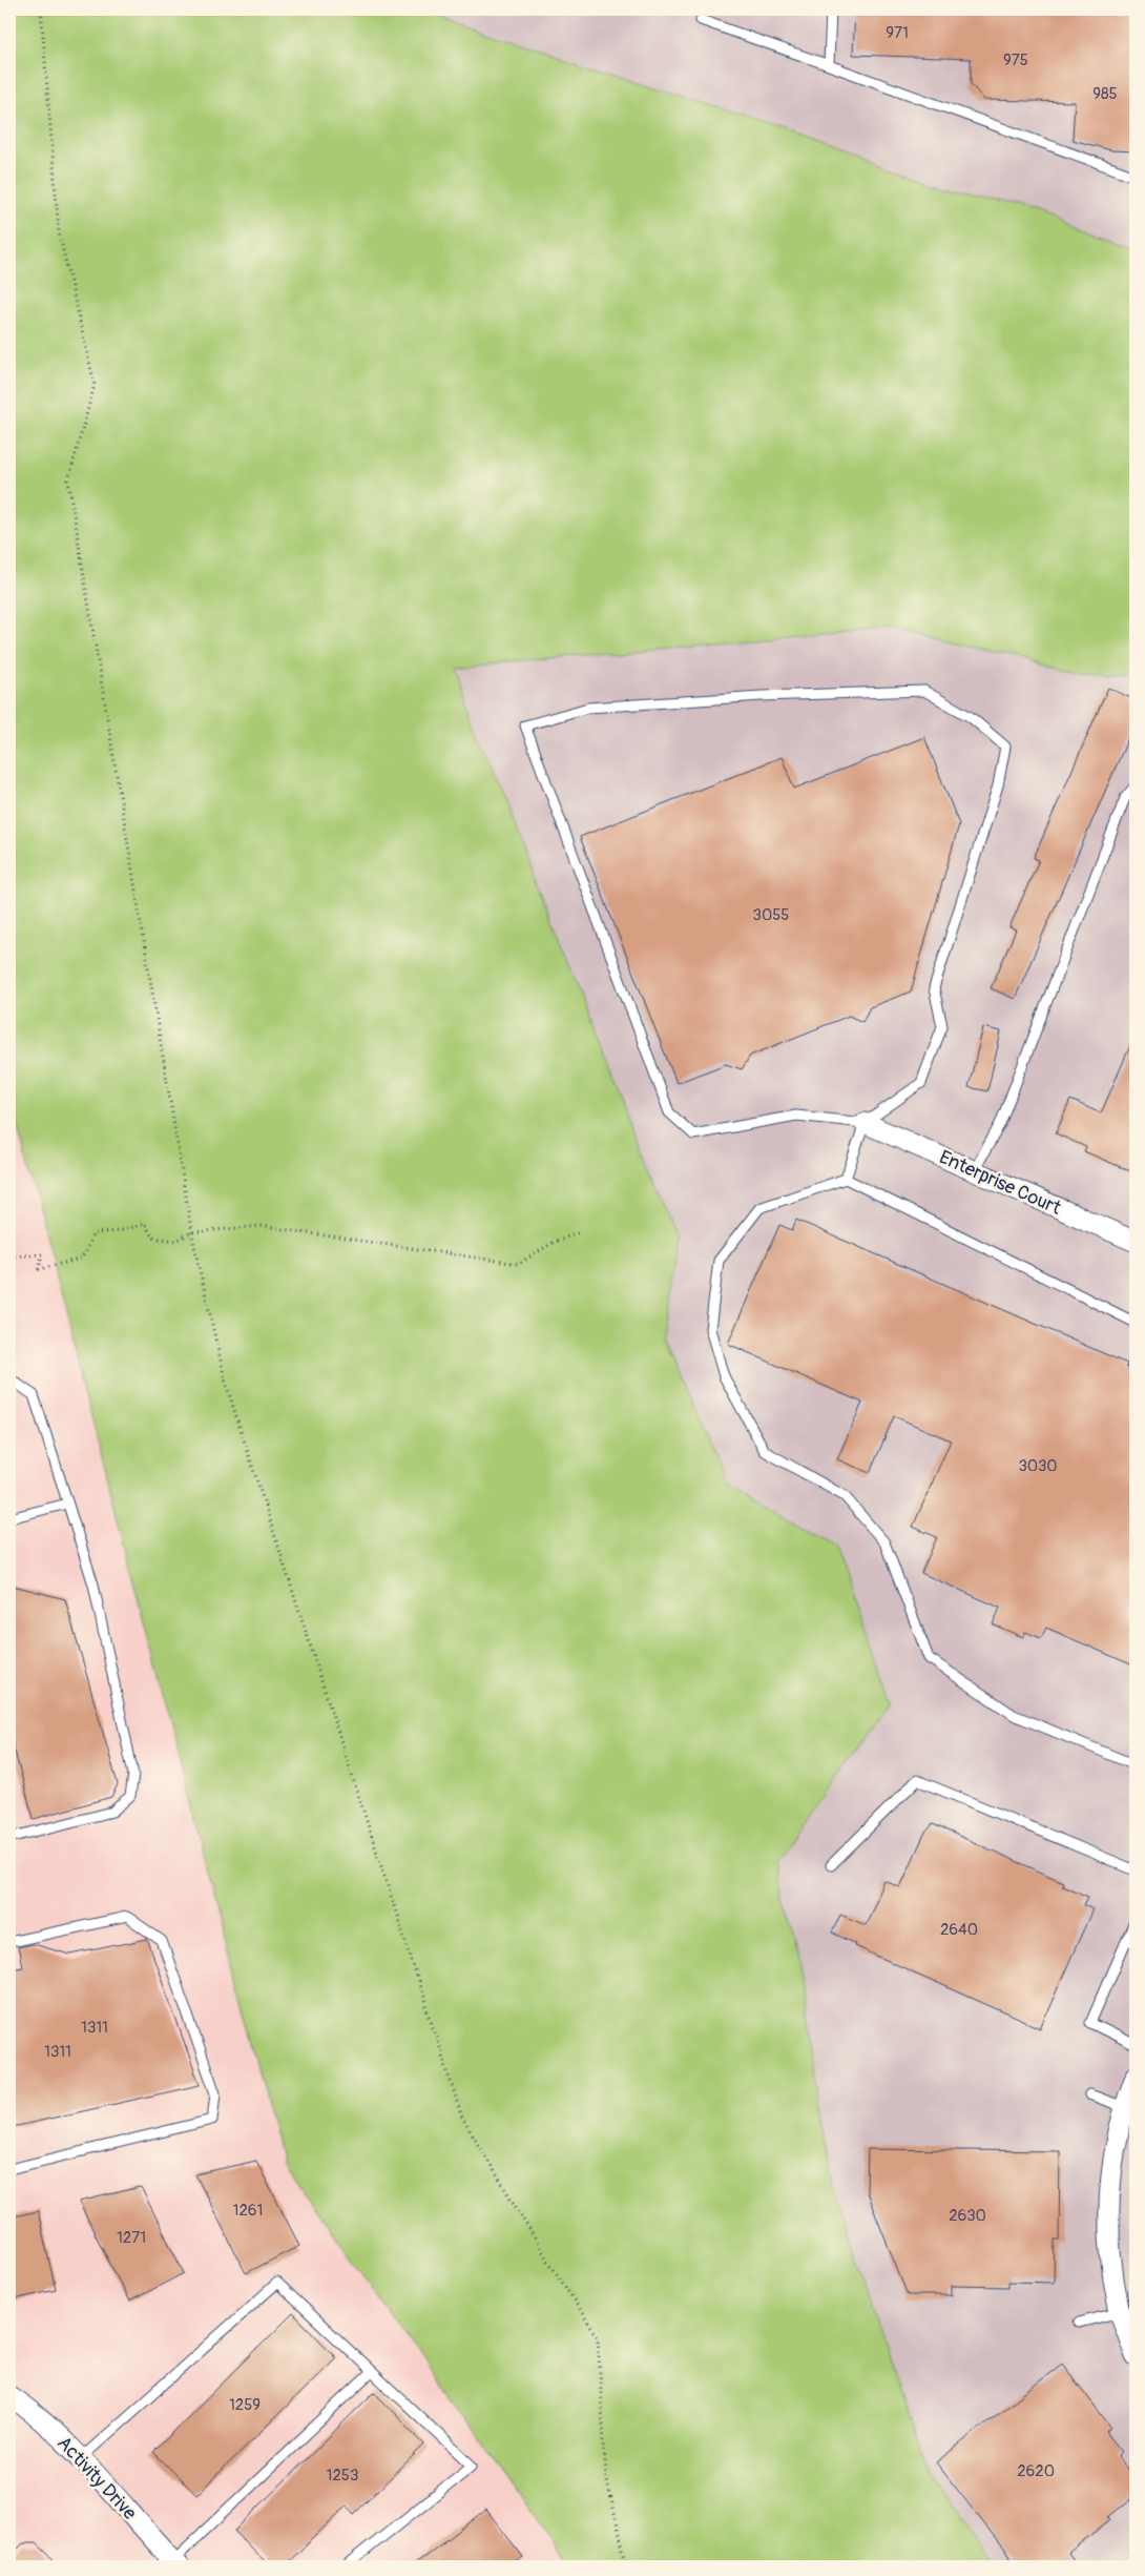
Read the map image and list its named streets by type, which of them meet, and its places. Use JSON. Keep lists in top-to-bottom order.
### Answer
{
  "streets": {
    "street": ["Enterprise Court", "Activity Drive"]
  },
  "house_numbers": [
    "971",
    "975",
    "985",
    "3055",
    "3030",
    "2640",
    "1311",
    "1311",
    "1261",
    "2630",
    "1271",
    "1259",
    "2620",
    "1253"
  ]
}
